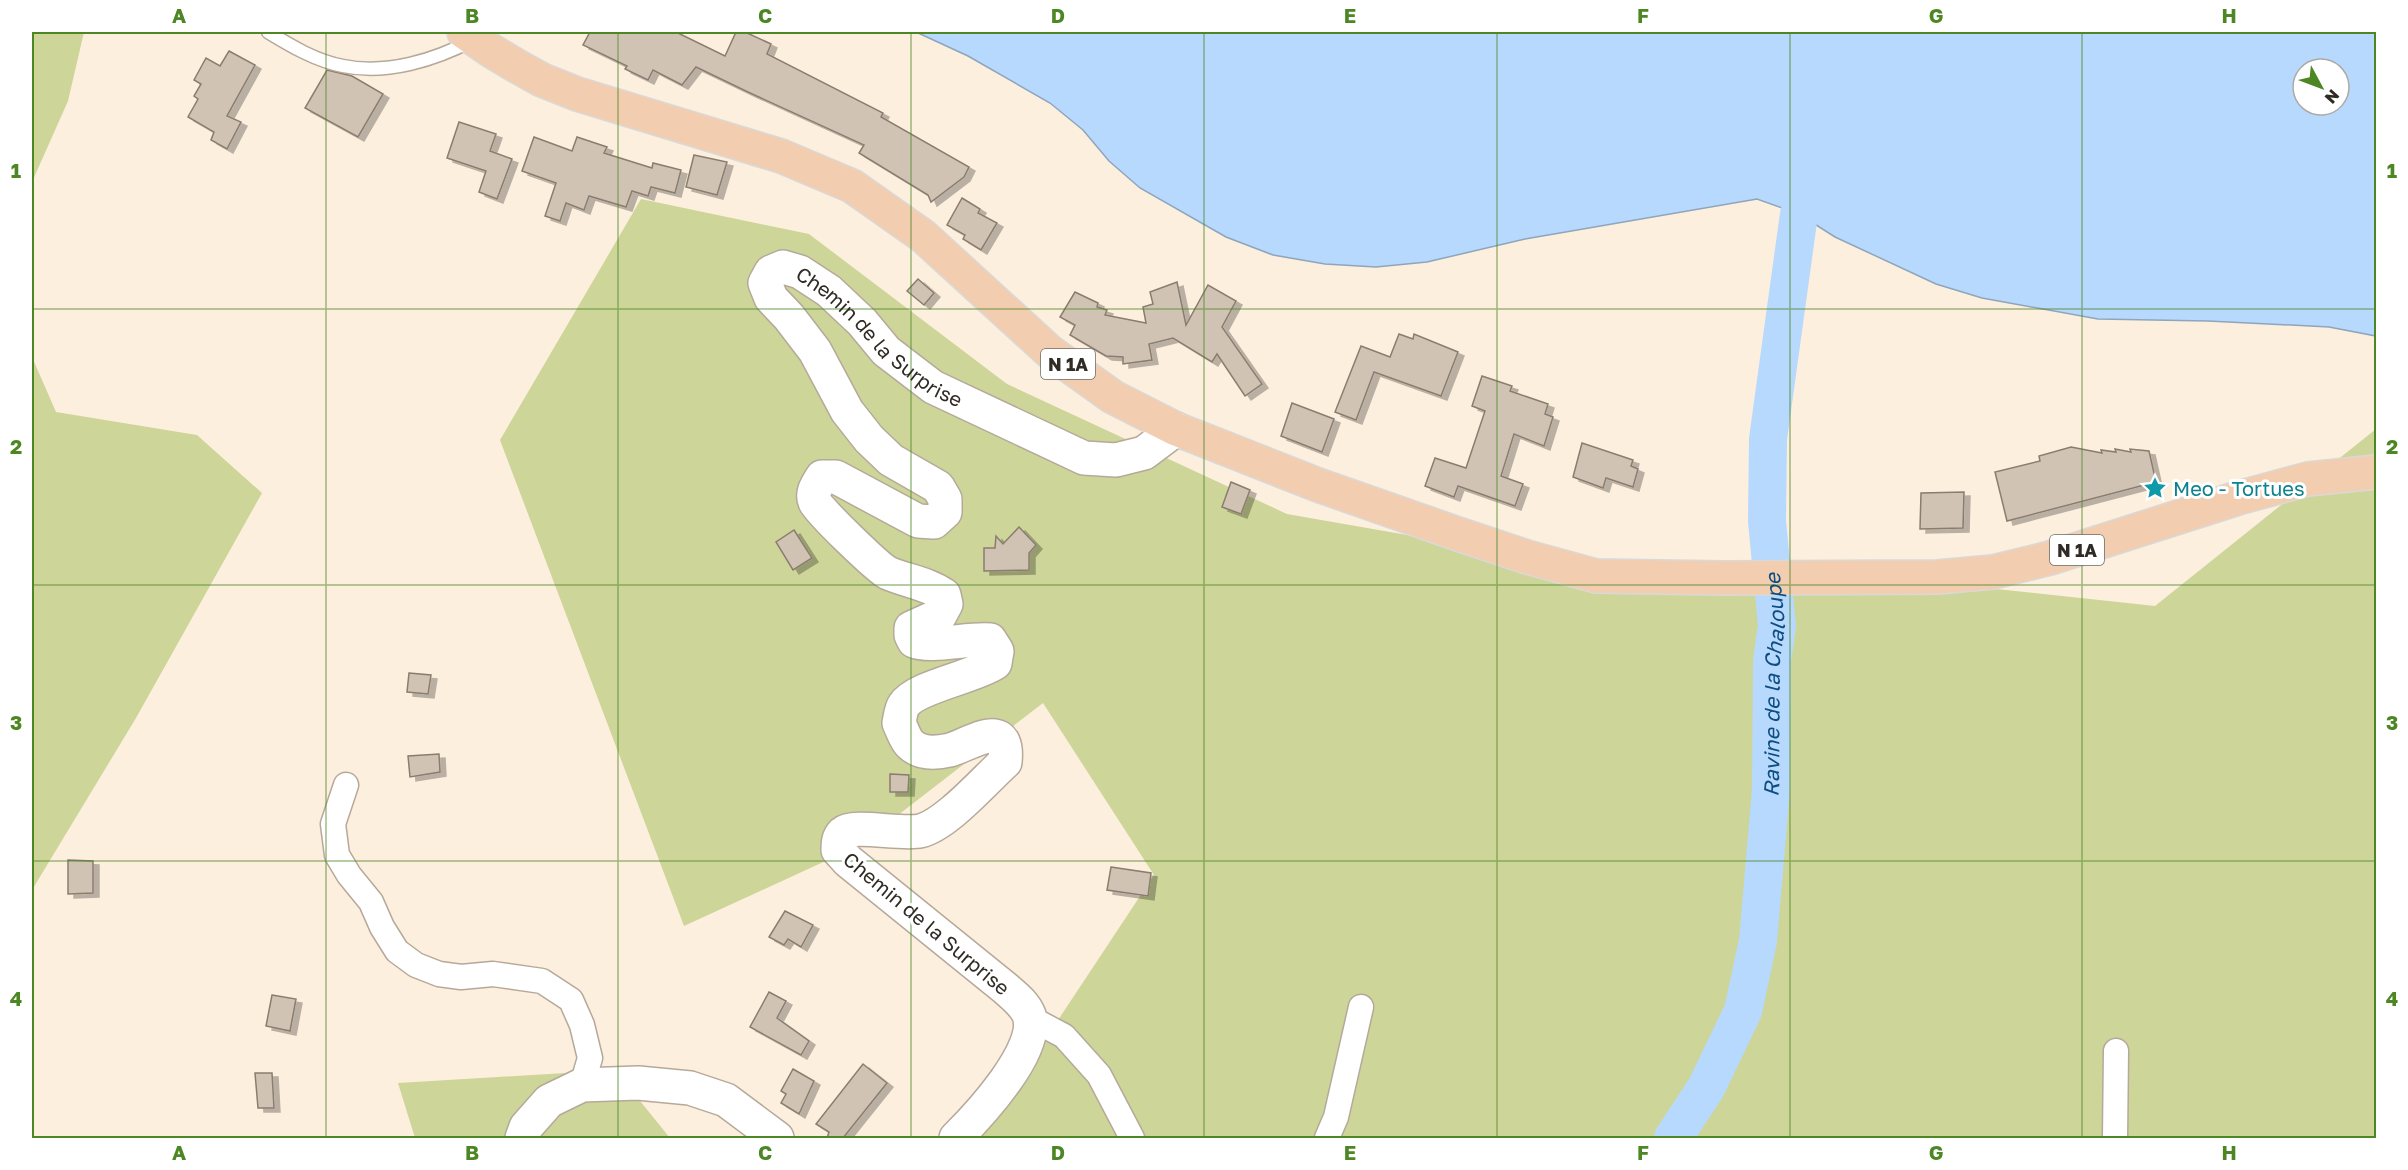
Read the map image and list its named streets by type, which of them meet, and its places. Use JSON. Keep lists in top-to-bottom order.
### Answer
{
  "streets": {
    "main road": ["Chemin de la Surprise", "N 1A"]
  },
  "crossings": [
    ["Chemin de la Surprise", "N 1A"]
  ],
  "water": ["Ravine de la Chaloupe"],
  "places": {
    "place": ["Meo - Tortues"]
  },
  "north": "bottom right",
  "grid": {
    "columns": [
      "A",
      "B",
      "C",
      "D",
      "E",
      "F",
      "G",
      "H"
    ],
    "rows": [
      "1",
      "2",
      "3",
      "4"
    ]
  }
}
